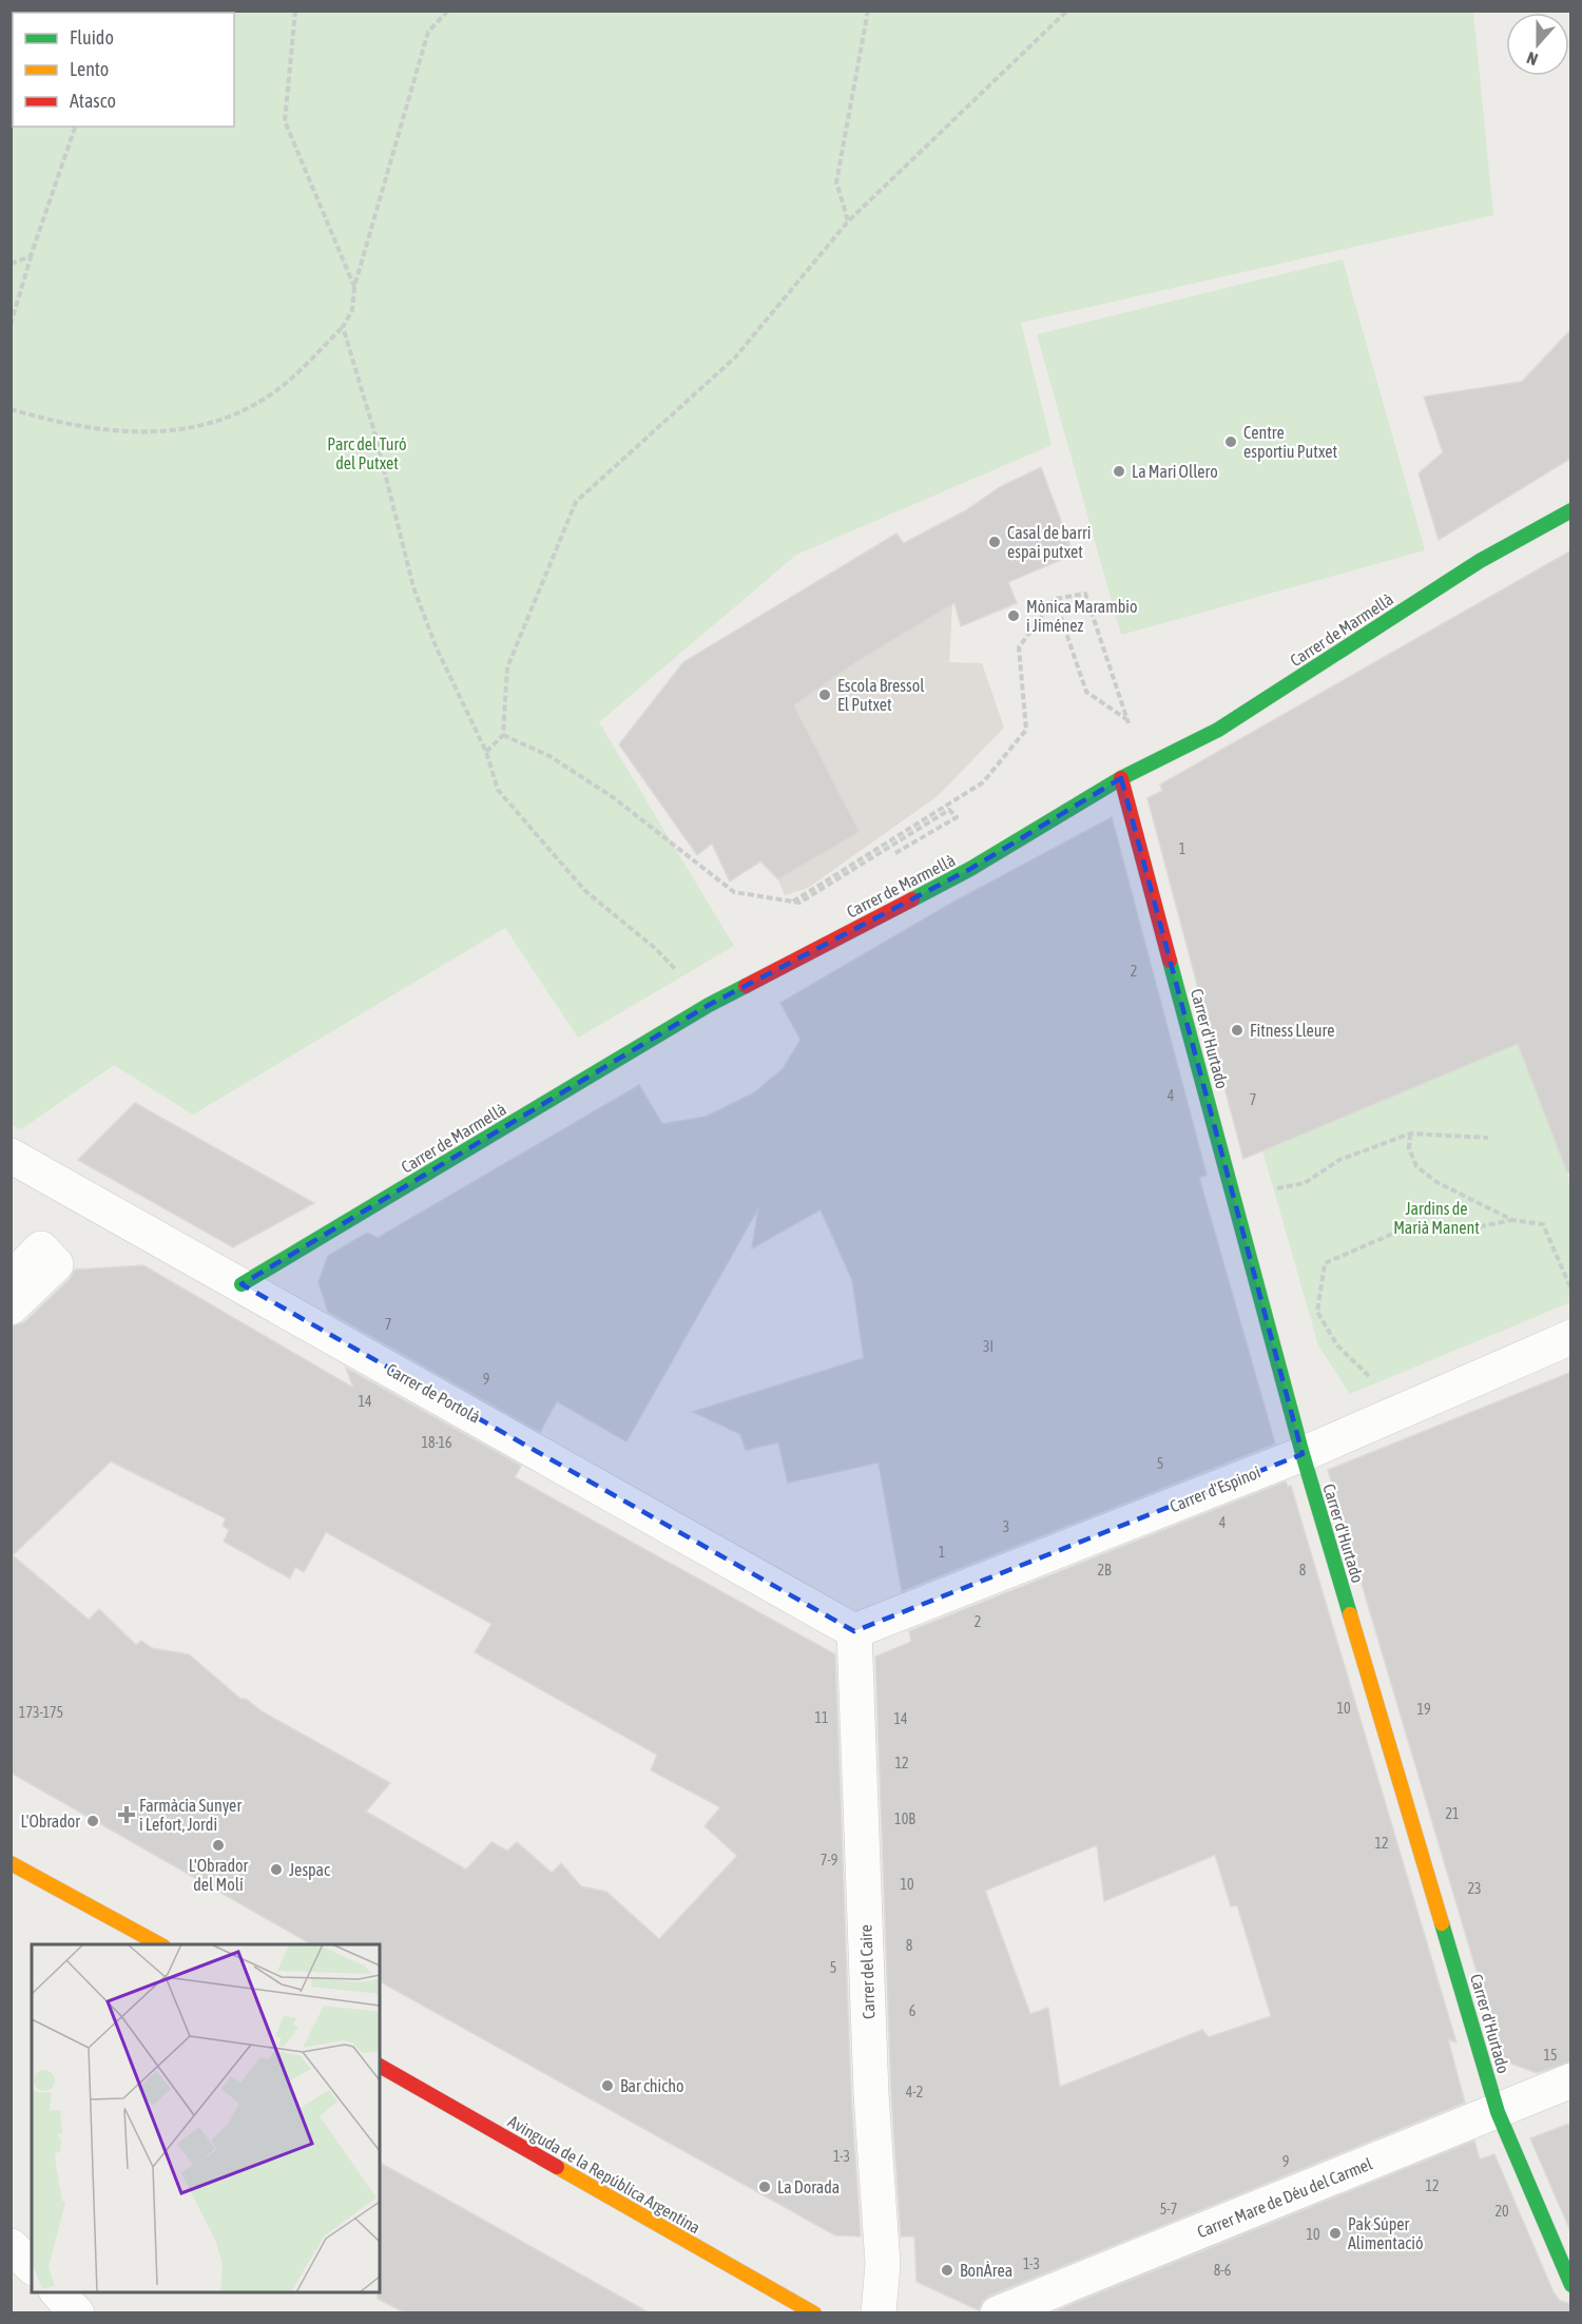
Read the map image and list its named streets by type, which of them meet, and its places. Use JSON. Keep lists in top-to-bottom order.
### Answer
{
  "streets": {
    "street": [
      "Carrer de Marmellà",
      "Carrer d'Hurtado",
      "Carrer de Portolà",
      "Carrer d'Espinoi",
      "Carrer del Caire",
      "Avinguda de la República Argentina",
      "Carrer Mare de Déu del Carmel"
    ]
  },
  "crossings": [
    ["Carrer de Marmellà", "Carrer d'Hurtado"],
    ["Carrer de Marmellà", "Carrer de Portolà"],
    ["Carrer d'Hurtado", "Carrer d'Espinoi"],
    ["Carrer d'Hurtado", "Carrer Mare de Déu del Carmel"],
    ["Carrer de Portolà", "Carrer d'Espinoi"],
    ["Carrer de Portolà", "Carrer del Caire"],
    ["Carrer d'Espinoi", "Carrer del Caire"]
  ],
  "parks": ["Parc del Turó del Putxet", "Jardins de Marià Manent"],
  "places": {
    "other": [
      "Centre esportiu Putxet",
      "La Mari Ollero",
      "Casal de barri espai putxet",
      "Mònica Marambio i Jiménez",
      "Escola Bressol El Putxet",
      "Fitness Lleure",
      "L'Obrador",
      "L'Obrador del Molí",
      "Jespac",
      "Bar chicho",
      "La Dorada",
      "Pak Súper Alimentació",
      "BonÀrea"
    ],
    "health": ["Farmàcia Sunyer i Lefort, Jordi"]
  },
  "house_numbers": [
    "1",
    "2",
    "4",
    "7",
    "7",
    "3I",
    "9",
    "14",
    "18-16",
    "5",
    "4",
    "3",
    "1",
    "2B",
    "8",
    "2",
    "10",
    "19",
    "173-175",
    "11",
    "14",
    "12",
    "21",
    "10B",
    "12",
    "7-9",
    "10",
    "23",
    "8",
    "5",
    "6",
    "15",
    "4-2",
    "1-3",
    "9",
    "12",
    "5-7",
    "20",
    "10",
    "1-3",
    "8-6"
  ],
  "legend": ["Fluido", "Lento", "Atasco"],
  "north": "bottom"
}
